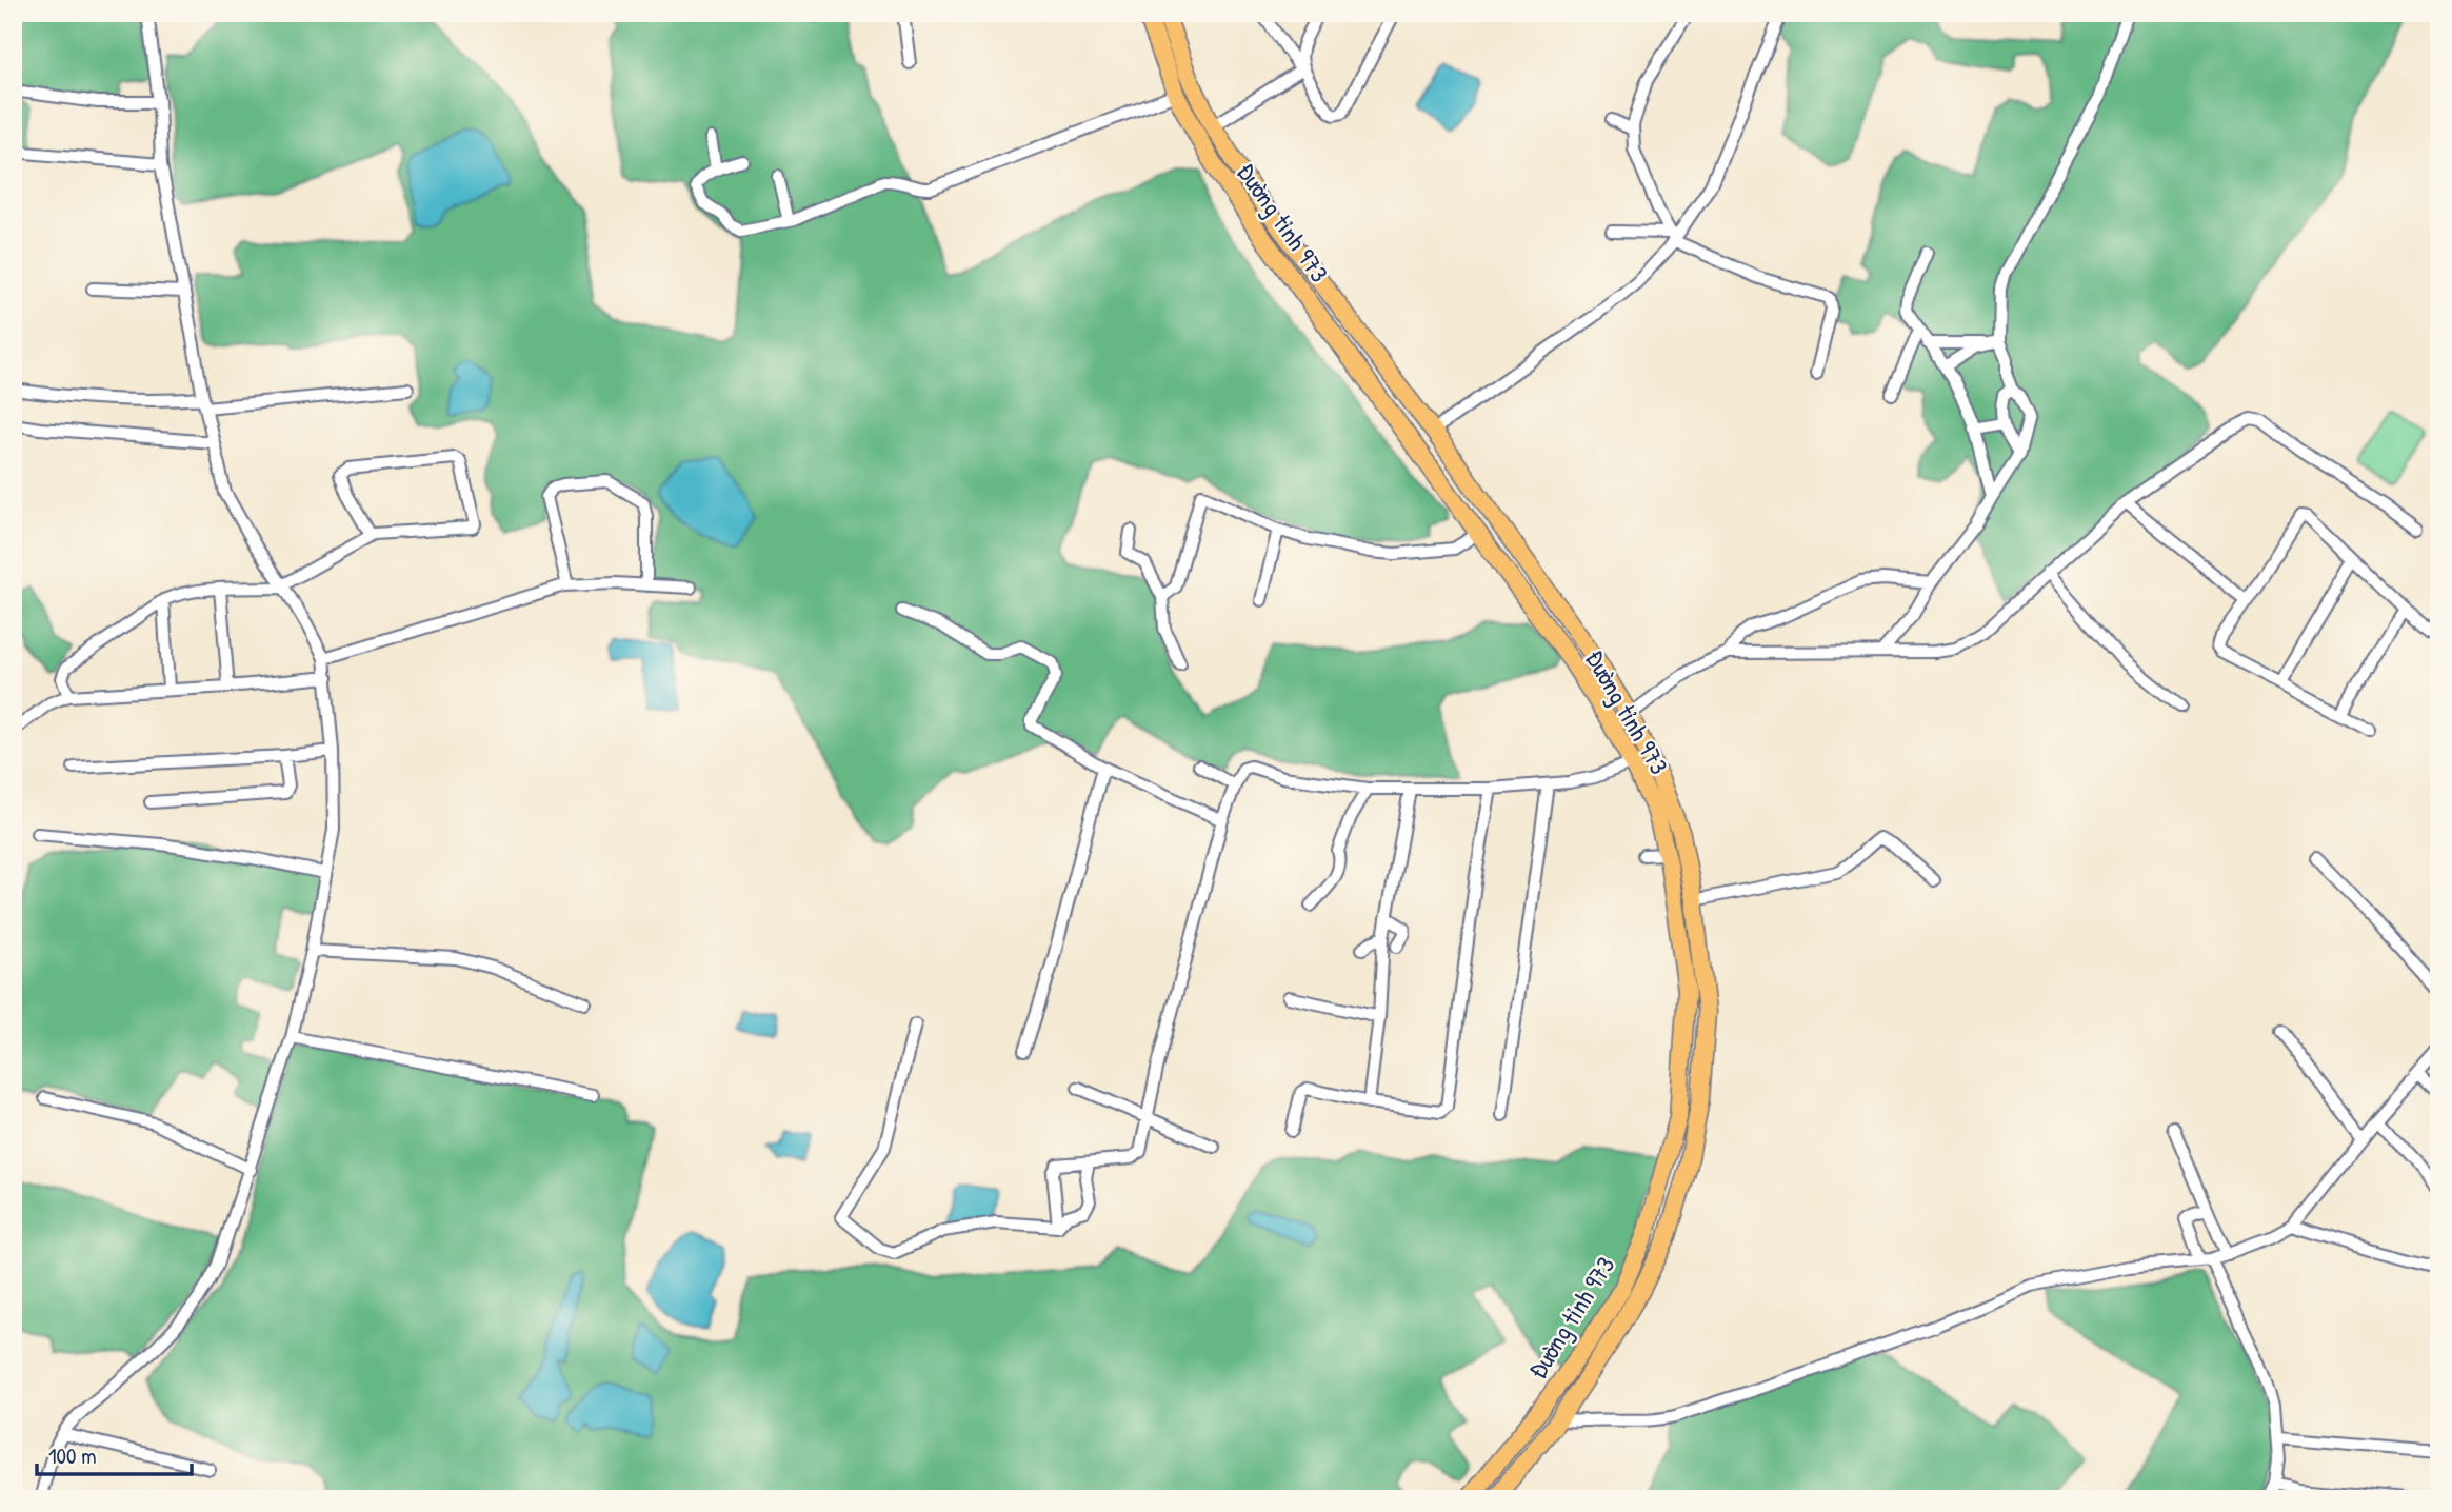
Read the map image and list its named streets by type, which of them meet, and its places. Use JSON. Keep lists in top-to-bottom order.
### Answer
{
  "streets": {
    "main road": ["Đường tỉnh 973"]
  },
  "scale_bar": "100 m"
}
